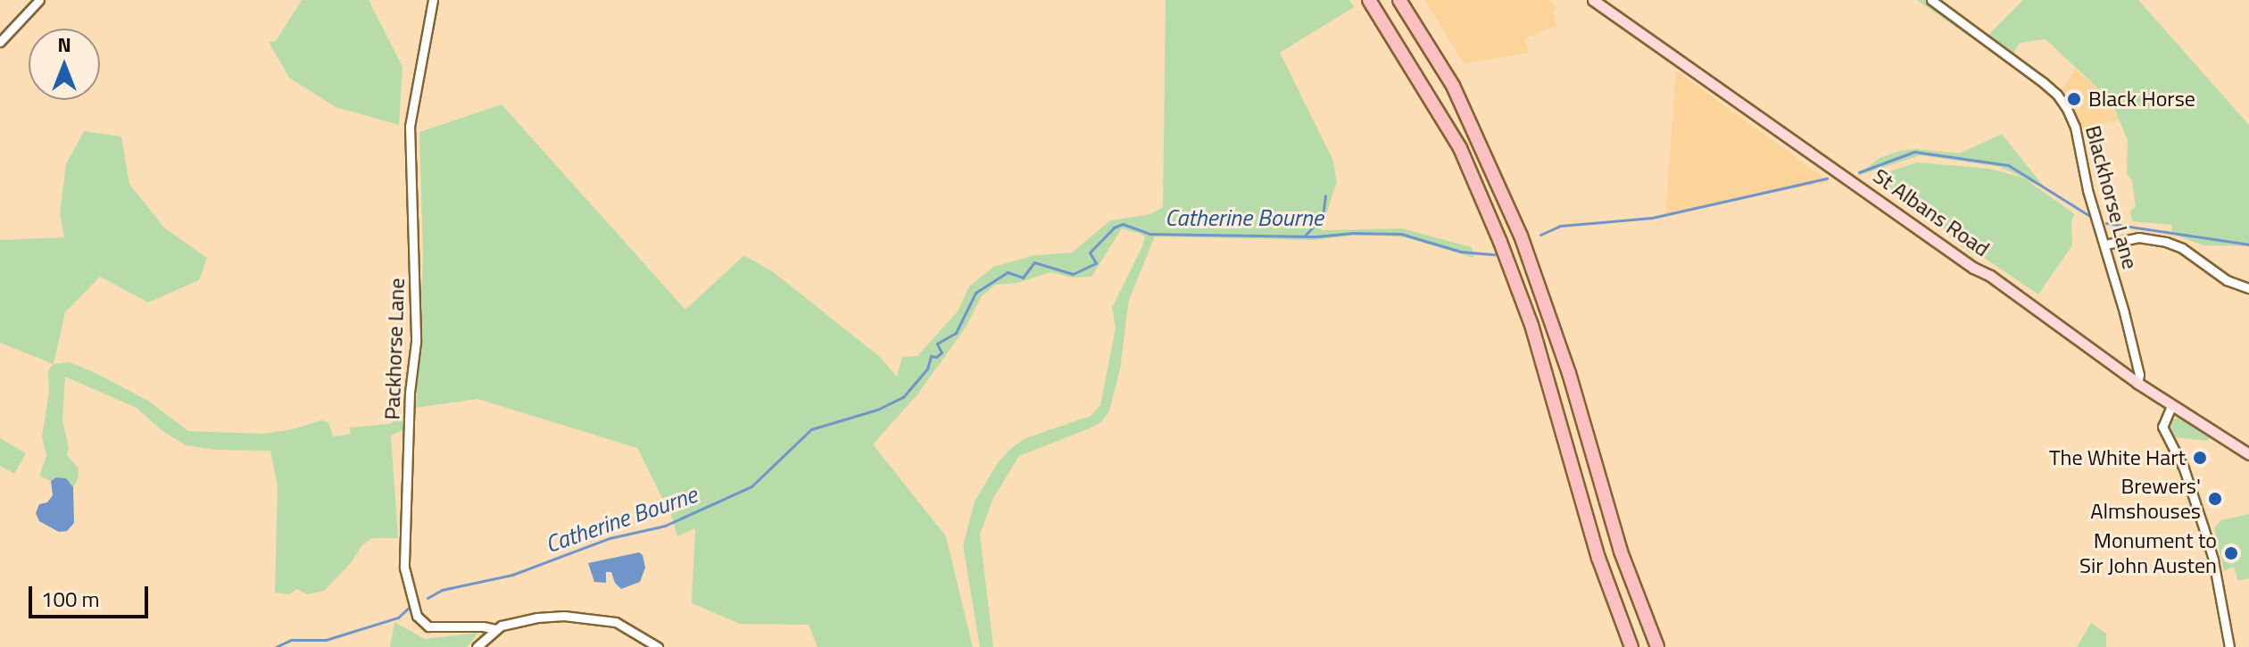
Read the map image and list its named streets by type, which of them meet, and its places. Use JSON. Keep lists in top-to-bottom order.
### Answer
{
  "streets": {
    "main road": ["St Albans Road"],
    "street": ["Blackhorse Lane", "Packhorse Lane"]
  },
  "crossings": [
    ["Blackhorse Lane", "St Albans Road"]
  ],
  "water": ["Catherine Bourne"],
  "places": [
    "Black Horse",
    "The White Hart",
    "Brewers' Almshouses",
    "Monument to Sir John Austen"
  ],
  "scale_bar": "100 m",
  "north": "top"
}
